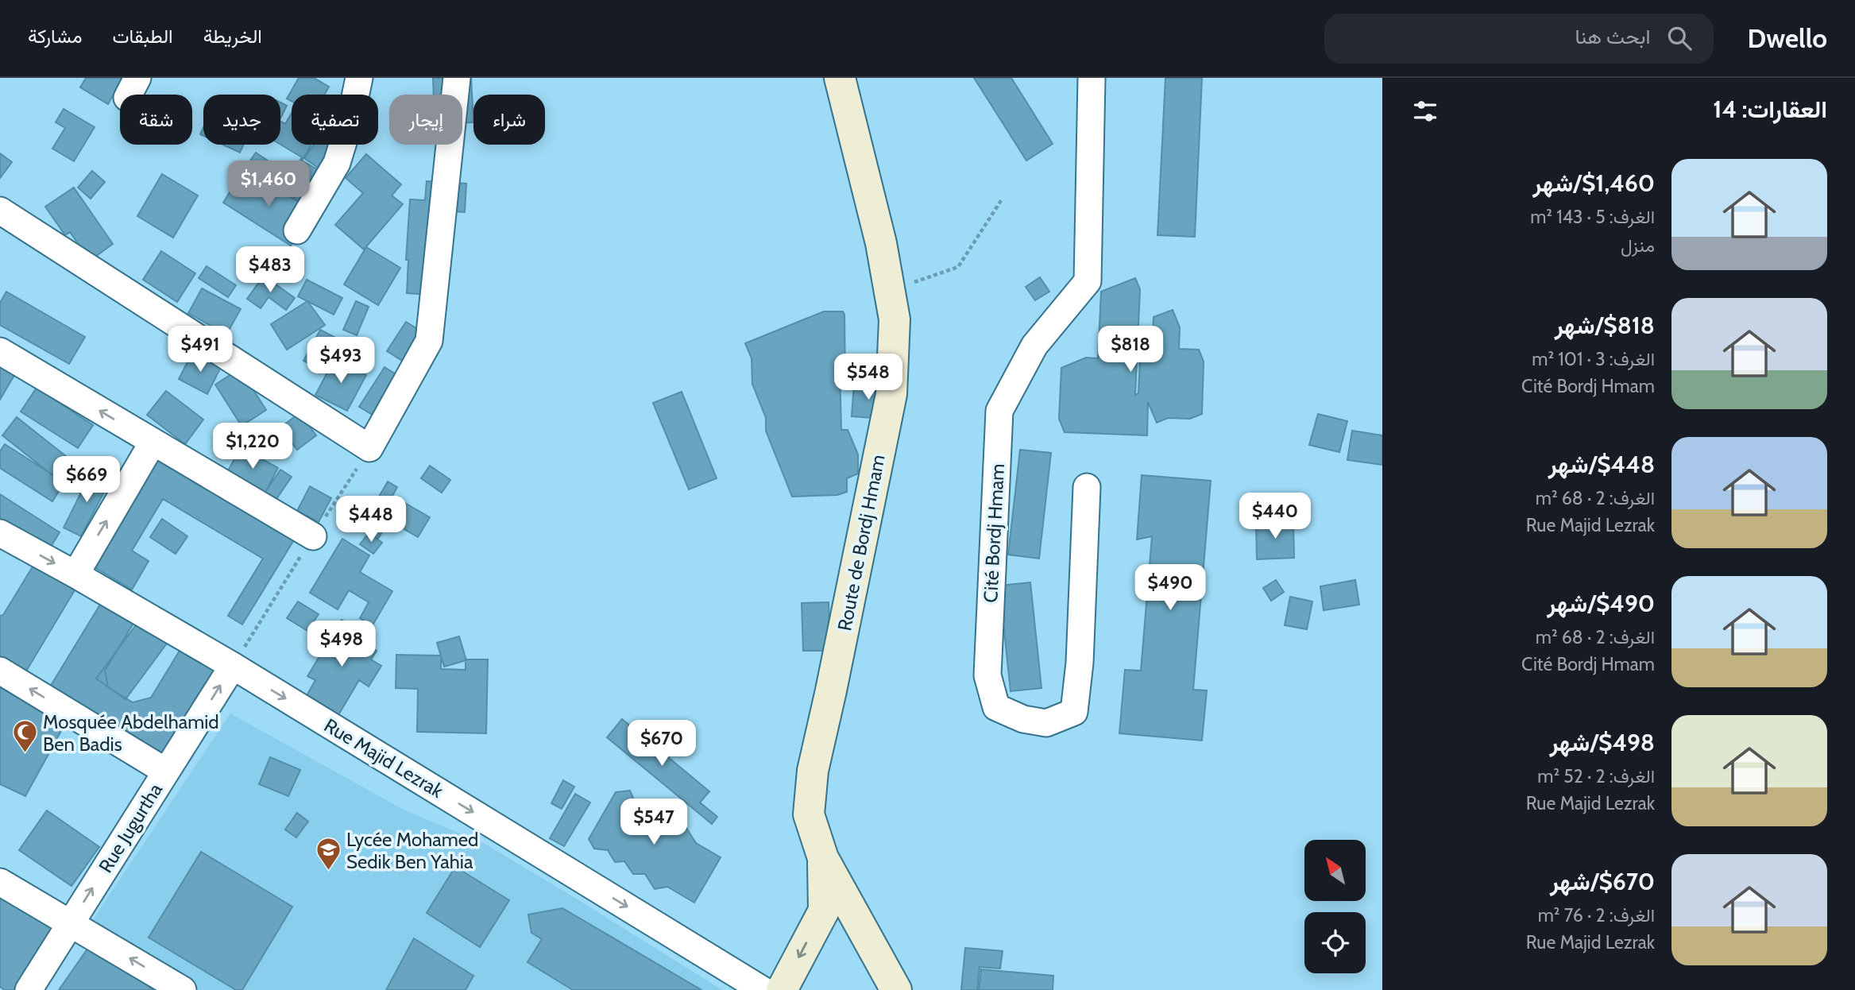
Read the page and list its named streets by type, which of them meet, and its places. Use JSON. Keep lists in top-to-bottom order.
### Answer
{
  "streets": {
    "main road": ["Route de Bordj Hmam"],
    "street": ["Cité Bordj Hmam", "Rue Majid Lezrak", "Rue Jugurtha"]
  },
  "crossings": [
    ["Rue Majid Lezrak", "Rue Jugurtha"]
  ],
  "one_way": ["Rue Majid Lezrak", "Rue Jugurtha"],
  "places": {
    "mosque": ["Mosquée Abdelhamid Ben Badis"],
    "school or university": ["Lycée Mohamed Sedik Ben Yahia"]
  },
  "north": "top left",
  "page": {
    "header": "Dwello",
    "search": "ابحث هنا",
    "nav": ["الخريطة", "الطبقات", "مشاركة"],
    "heading": "العقارات: 14",
    "chip": [
      "شراء",
      "إيجار",
      "تصفية",
      "جديد",
      "شقة"
    ],
    "list": [
      {
        "name": "$1,460/شهر",
        "note": "الغرف: 5 · 143 m² · منزل"
      },
      {
        "name": "$818/شهر",
        "note": "الغرف: 3 · 101 m² · Cité Bordj Hmam"
      },
      {
        "name": "$448/شهر",
        "note": "الغرف: 2 · 68 m² · Rue Majid Lezrak"
      },
      {
        "name": "$490/شهر",
        "note": "الغرف: 2 · 68 m² · Cité Bordj Hmam"
      },
      {
        "name": "$498/شهر",
        "note": "الغرف: 2 · 52 m² · Rue Majid Lezrak"
      },
      {
        "name": "$670/شهر",
        "note": "الغرف: 2 · 76 m² · Rue Majid Lezrak"
      }
    ],
    "price": [
      "$1,460",
      "$483",
      "$491",
      "$818",
      "$493",
      "$548",
      "$1,220",
      "$669",
      "$440",
      "$448",
      "$490",
      "$498",
      "$670",
      "$547"
    ]
  }
}
